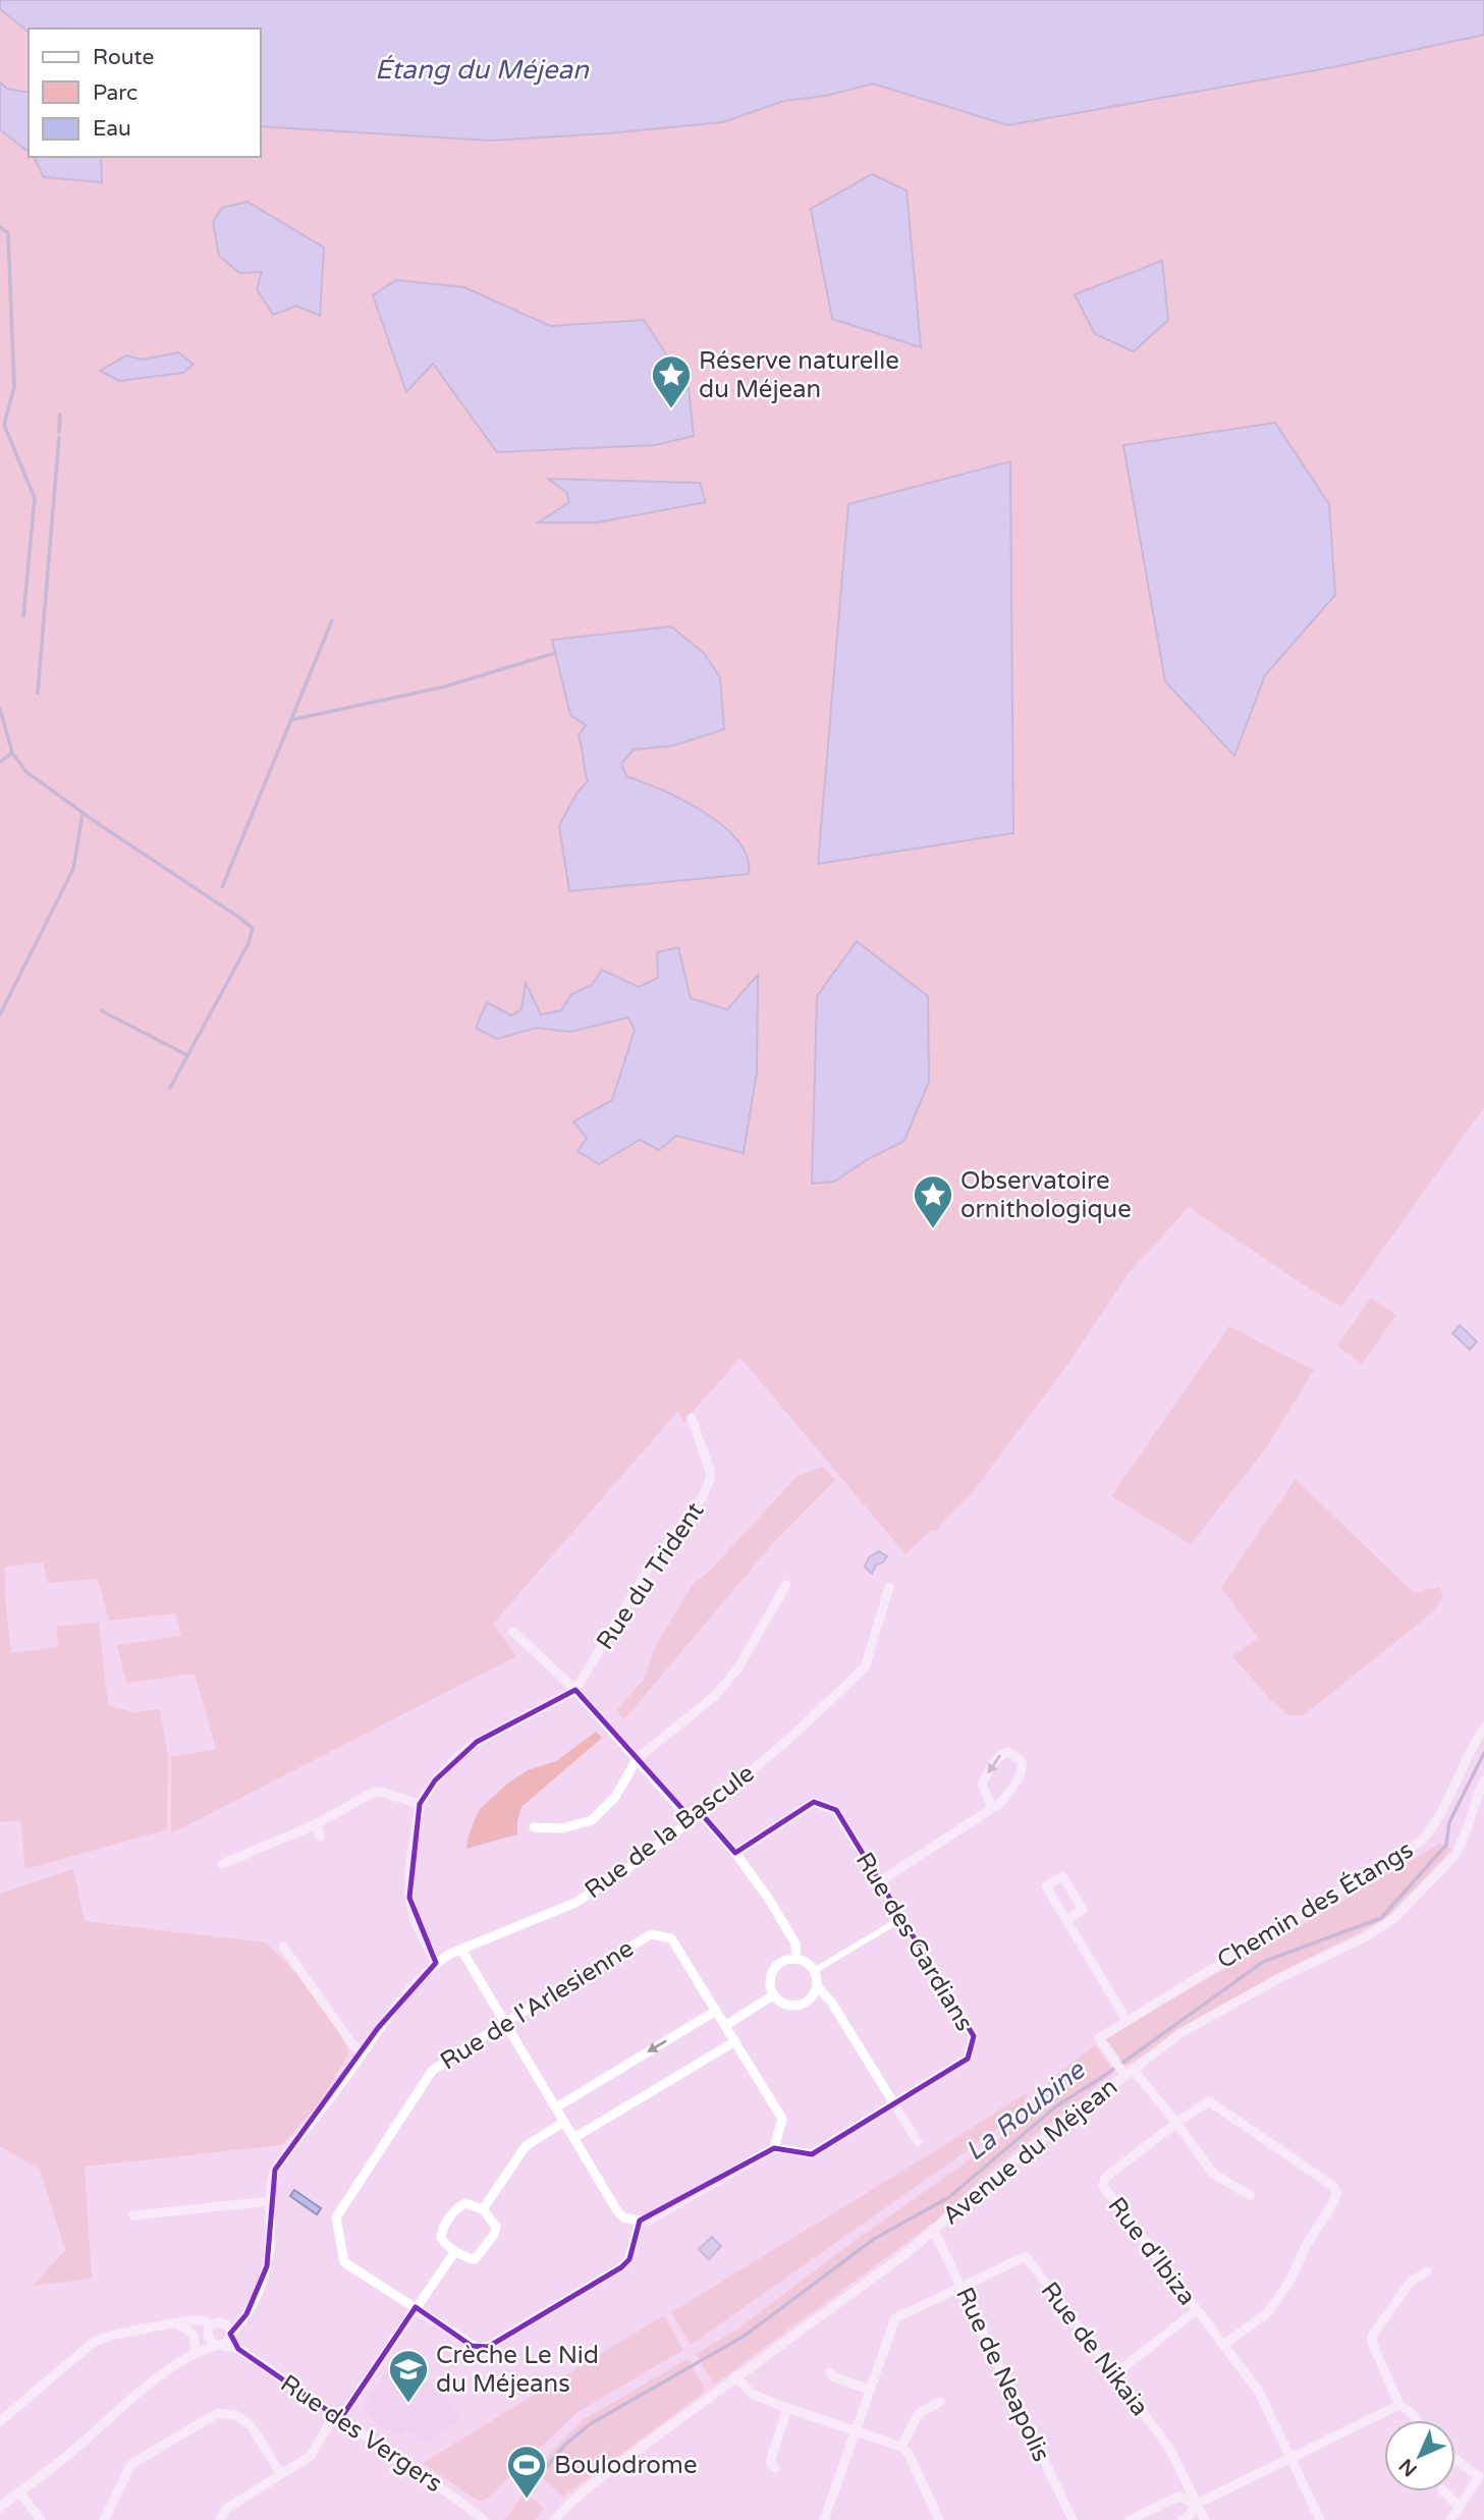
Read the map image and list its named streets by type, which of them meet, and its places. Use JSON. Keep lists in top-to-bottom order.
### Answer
{
  "streets": {
    "street": [
      "Rue du Trident",
      "Rue de la Bascule",
      "Chemin des Étangs",
      "Rue des Gardians",
      "Rue de l'Arlesienne",
      "Avenue du Méjean",
      "Rue d'Ibiza",
      "Rue de Nikaia",
      "Rue de Neapolis",
      "Rue des Vergers"
    ]
  },
  "crossings": [
    ["Rue de la Bascule", "Rue des Vergers"],
    ["Chemin des Étangs", "Avenue du Méjean"],
    ["Rue des Gardians", "Rue de l'Arlesienne"],
    ["Avenue du Méjean", "Rue de Neapolis"],
    ["Rue de Nikaia", "Rue de Neapolis"]
  ],
  "water": ["Étang du Méjean", "La Roubine"],
  "places": {
    "place": ["Réserve naturelle du Méjean", "Observatoire ornithologique"],
    "school or university": ["Crèche Le Nid du Méjeans"],
    "sports": ["Boulodrome"]
  },
  "legend": ["Route", "Parc", "Eau"],
  "north": "bottom left"
}
